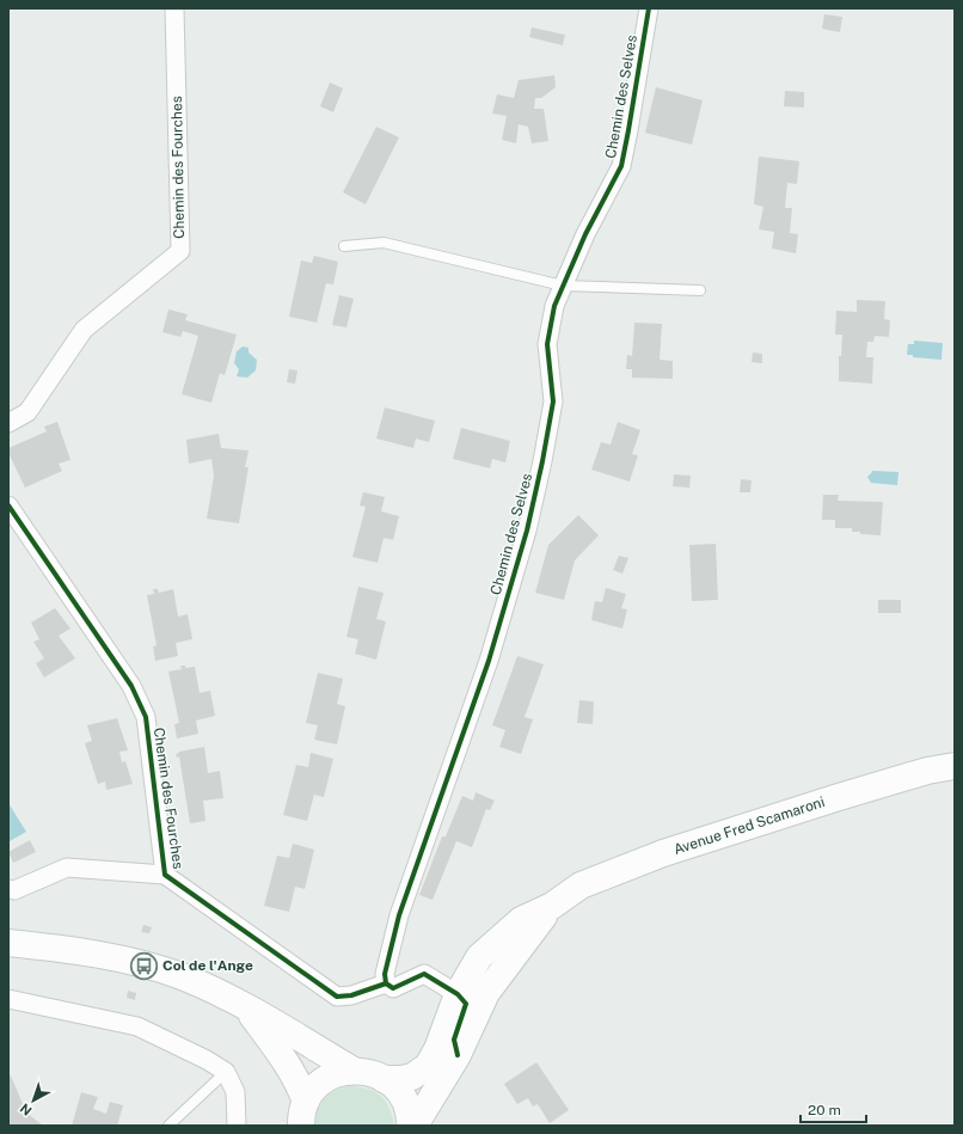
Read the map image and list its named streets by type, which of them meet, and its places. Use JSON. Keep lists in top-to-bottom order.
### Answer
{
  "streets": {
    "main road": ["Avenue Fred Scamaroni"],
    "street": ["Chemin des Selves", "Chemin des Fourches"]
  },
  "crossings": [
    ["Chemin des Selves", "Chemin des Fourches"]
  ],
  "places": {
    "bus stop": ["Col de l'Ange"]
  },
  "scale_bar": "20 m",
  "north": "bottom left"
}
